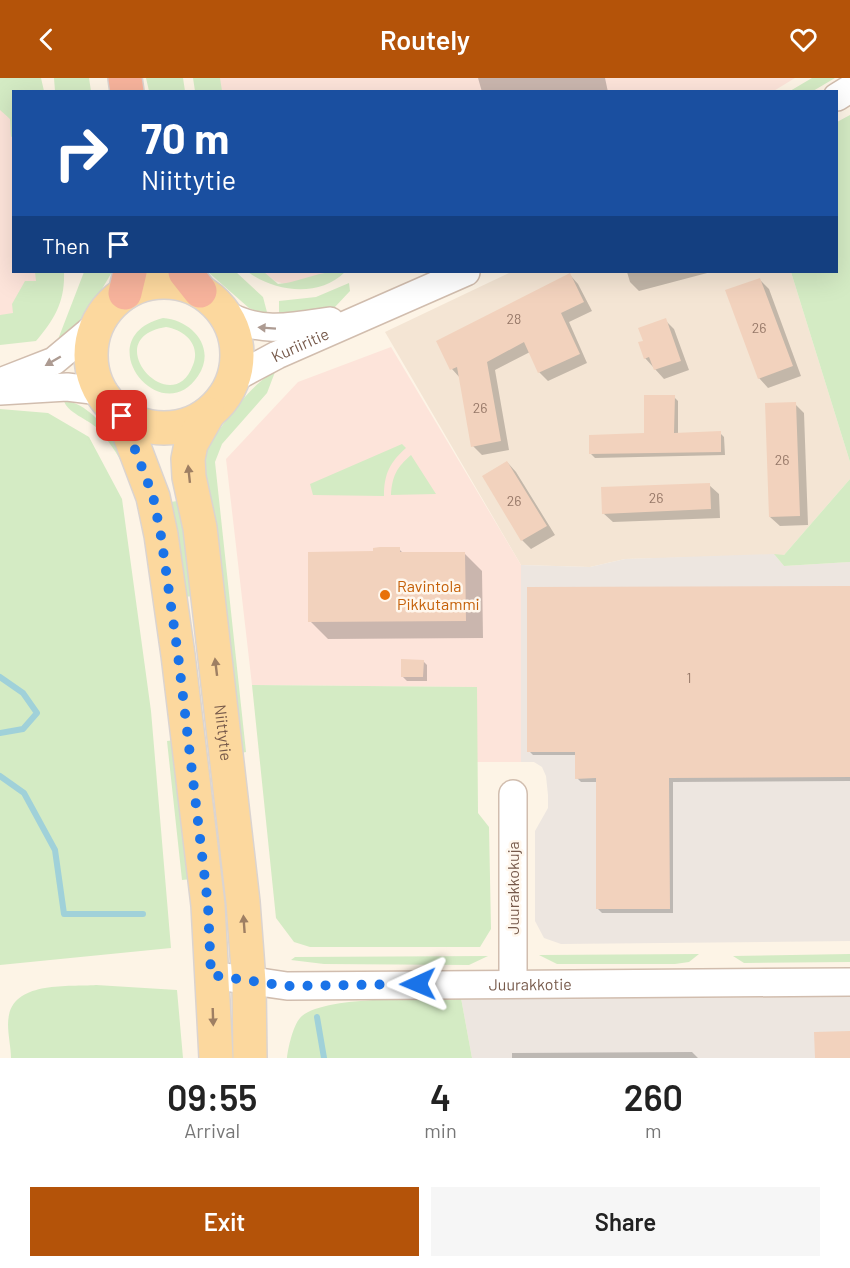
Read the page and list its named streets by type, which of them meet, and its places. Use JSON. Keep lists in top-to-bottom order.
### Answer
{
  "streets": {
    "main road": ["Niittytie"],
    "street": ["Kuriiritie", "Juurakkokuja", "Juurakkotie"]
  },
  "crossings": [
    ["Kuriiritie", "Niittytie"],
    ["Niittytie", "Juurakkotie"],
    ["Juurakkokuja", "Juurakkotie"]
  ],
  "one_way": ["Kuriiritie"],
  "places": ["Ravintola Pikkutammi"],
  "house_numbers": [
    "28",
    "26",
    "26",
    "26",
    "26",
    "26",
    "1"
  ],
  "page": {
    "header": "Routely",
    "turn": ["70 m", "Niittytie"],
    "then": "Then",
    "eta": [
      "09:55",
      "Arrival",
      "4",
      "min",
      "260",
      "m"
    ],
    "buttons": ["Exit", "Share"]
  }
}
